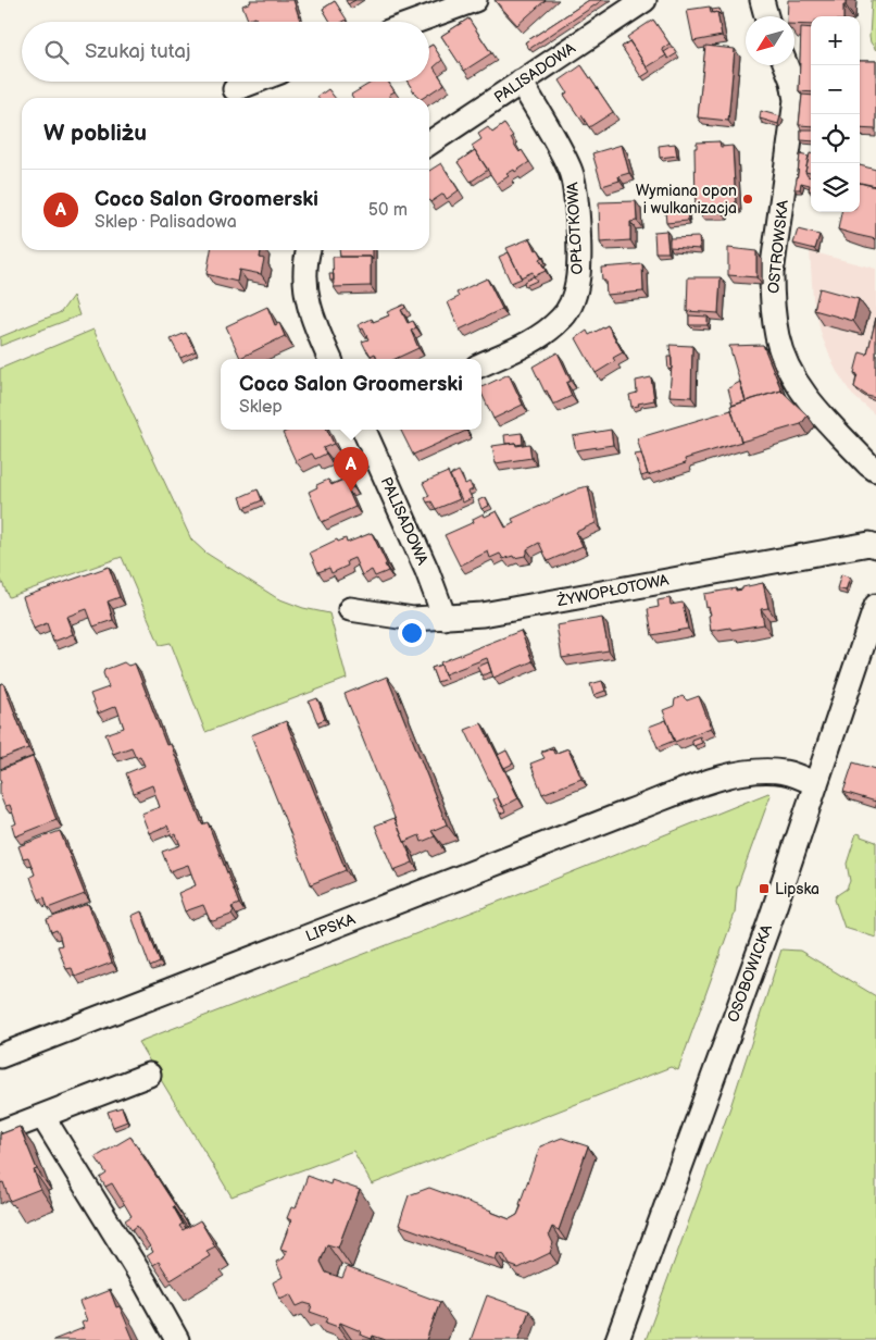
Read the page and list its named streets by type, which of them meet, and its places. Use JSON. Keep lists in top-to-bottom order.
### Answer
{
  "streets": {
    "street": [
      "PALISADOWA",
      "OPŁOTKOWA",
      "OSTROWSKA",
      "ŻYWOPŁOTOWA",
      "LIPSKA",
      "OSOBOWICKA"
    ]
  },
  "crossings": [
    ["PALISADOWA", "OPŁOTKOWA"],
    ["PALISADOWA", "ŻYWOPŁOTOWA"],
    ["LIPSKA", "OSOBOWICKA"]
  ],
  "places": {
    "other": ["Wymiana opon i wulkanizacja"],
    "transit": ["Lipska"]
  },
  "north": "bottom left",
  "page": {
    "map_buttons": ["+", "−"],
    "search": "Szukaj tutaj",
    "heading": "W pobliżu",
    "list": [
      {
        "mark": "A",
        "name": "Coco Salon Groomerski",
        "note": "Sklep · Palisadowa",
        "value": "50 m"
      }
    ],
    "popup": ["Coco Salon Groomerski", "Sklep"],
    "pins": "A"
  }
}
